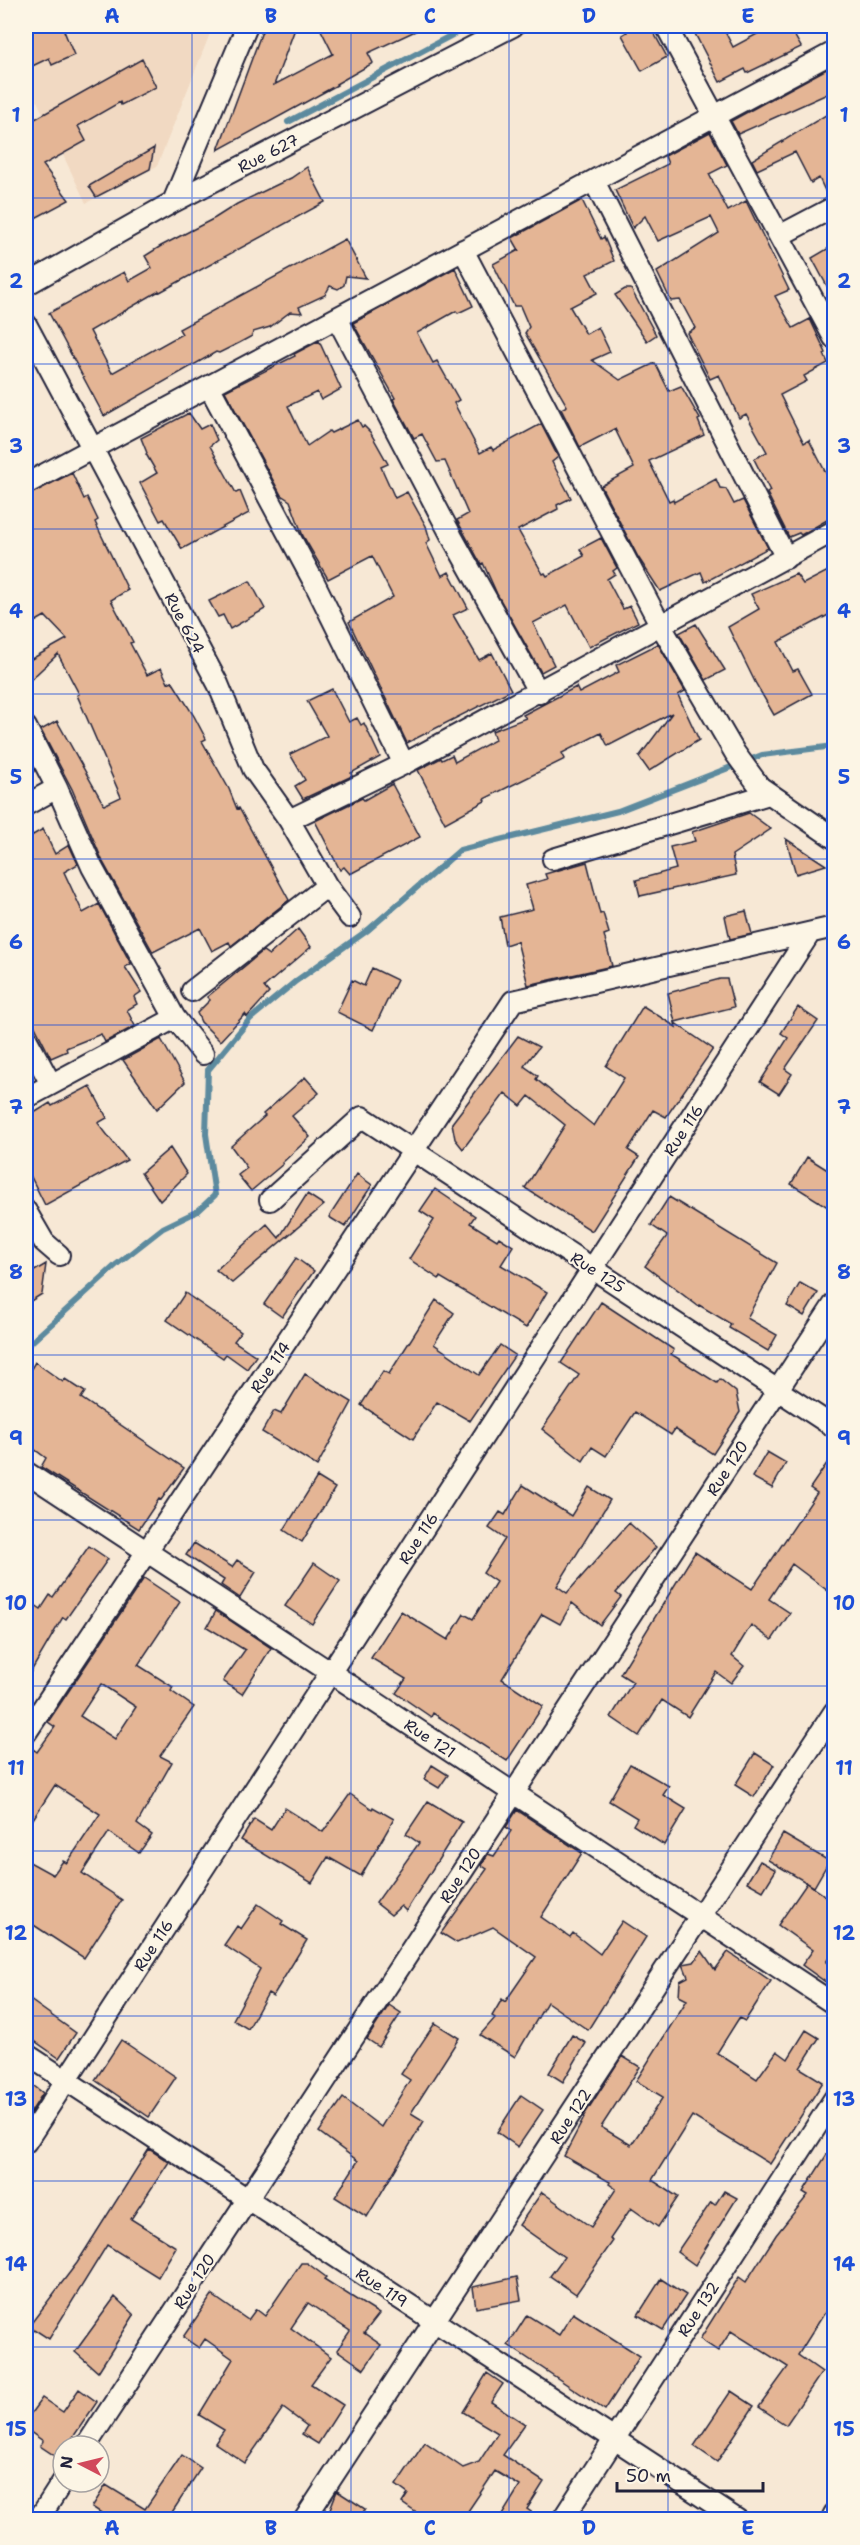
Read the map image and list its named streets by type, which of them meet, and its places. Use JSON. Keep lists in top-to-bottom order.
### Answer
{
  "streets": {
    "street": [
      "Rue 627",
      "Rue 624",
      "Rue 116",
      "Rue 125",
      "Rue 114",
      "Rue 120",
      "Rue 121",
      "Rue 122",
      "Rue 119",
      "Rue 132"
    ]
  },
  "crossings": [
    ["Rue 116", "Rue 125"],
    ["Rue 116", "Rue 114"],
    ["Rue 116", "Rue 121"],
    ["Rue 116", "Rue 119"],
    ["Rue 125", "Rue 114"],
    ["Rue 125", "Rue 120"],
    ["Rue 114", "Rue 121"],
    ["Rue 120", "Rue 121"],
    ["Rue 120", "Rue 119"],
    ["Rue 121", "Rue 122"],
    ["Rue 122", "Rue 119"],
    ["Rue 119", "Rue 132"]
  ],
  "scale_bar": "50 m",
  "north": "left",
  "grid": {
    "columns": [
      "A",
      "B",
      "C",
      "D",
      "E"
    ],
    "rows": [
      "1",
      "2",
      "3",
      "4",
      "5",
      "6",
      "7",
      "8",
      "9",
      "10",
      "11",
      "12",
      "13",
      "14",
      "15"
    ]
  }
}
